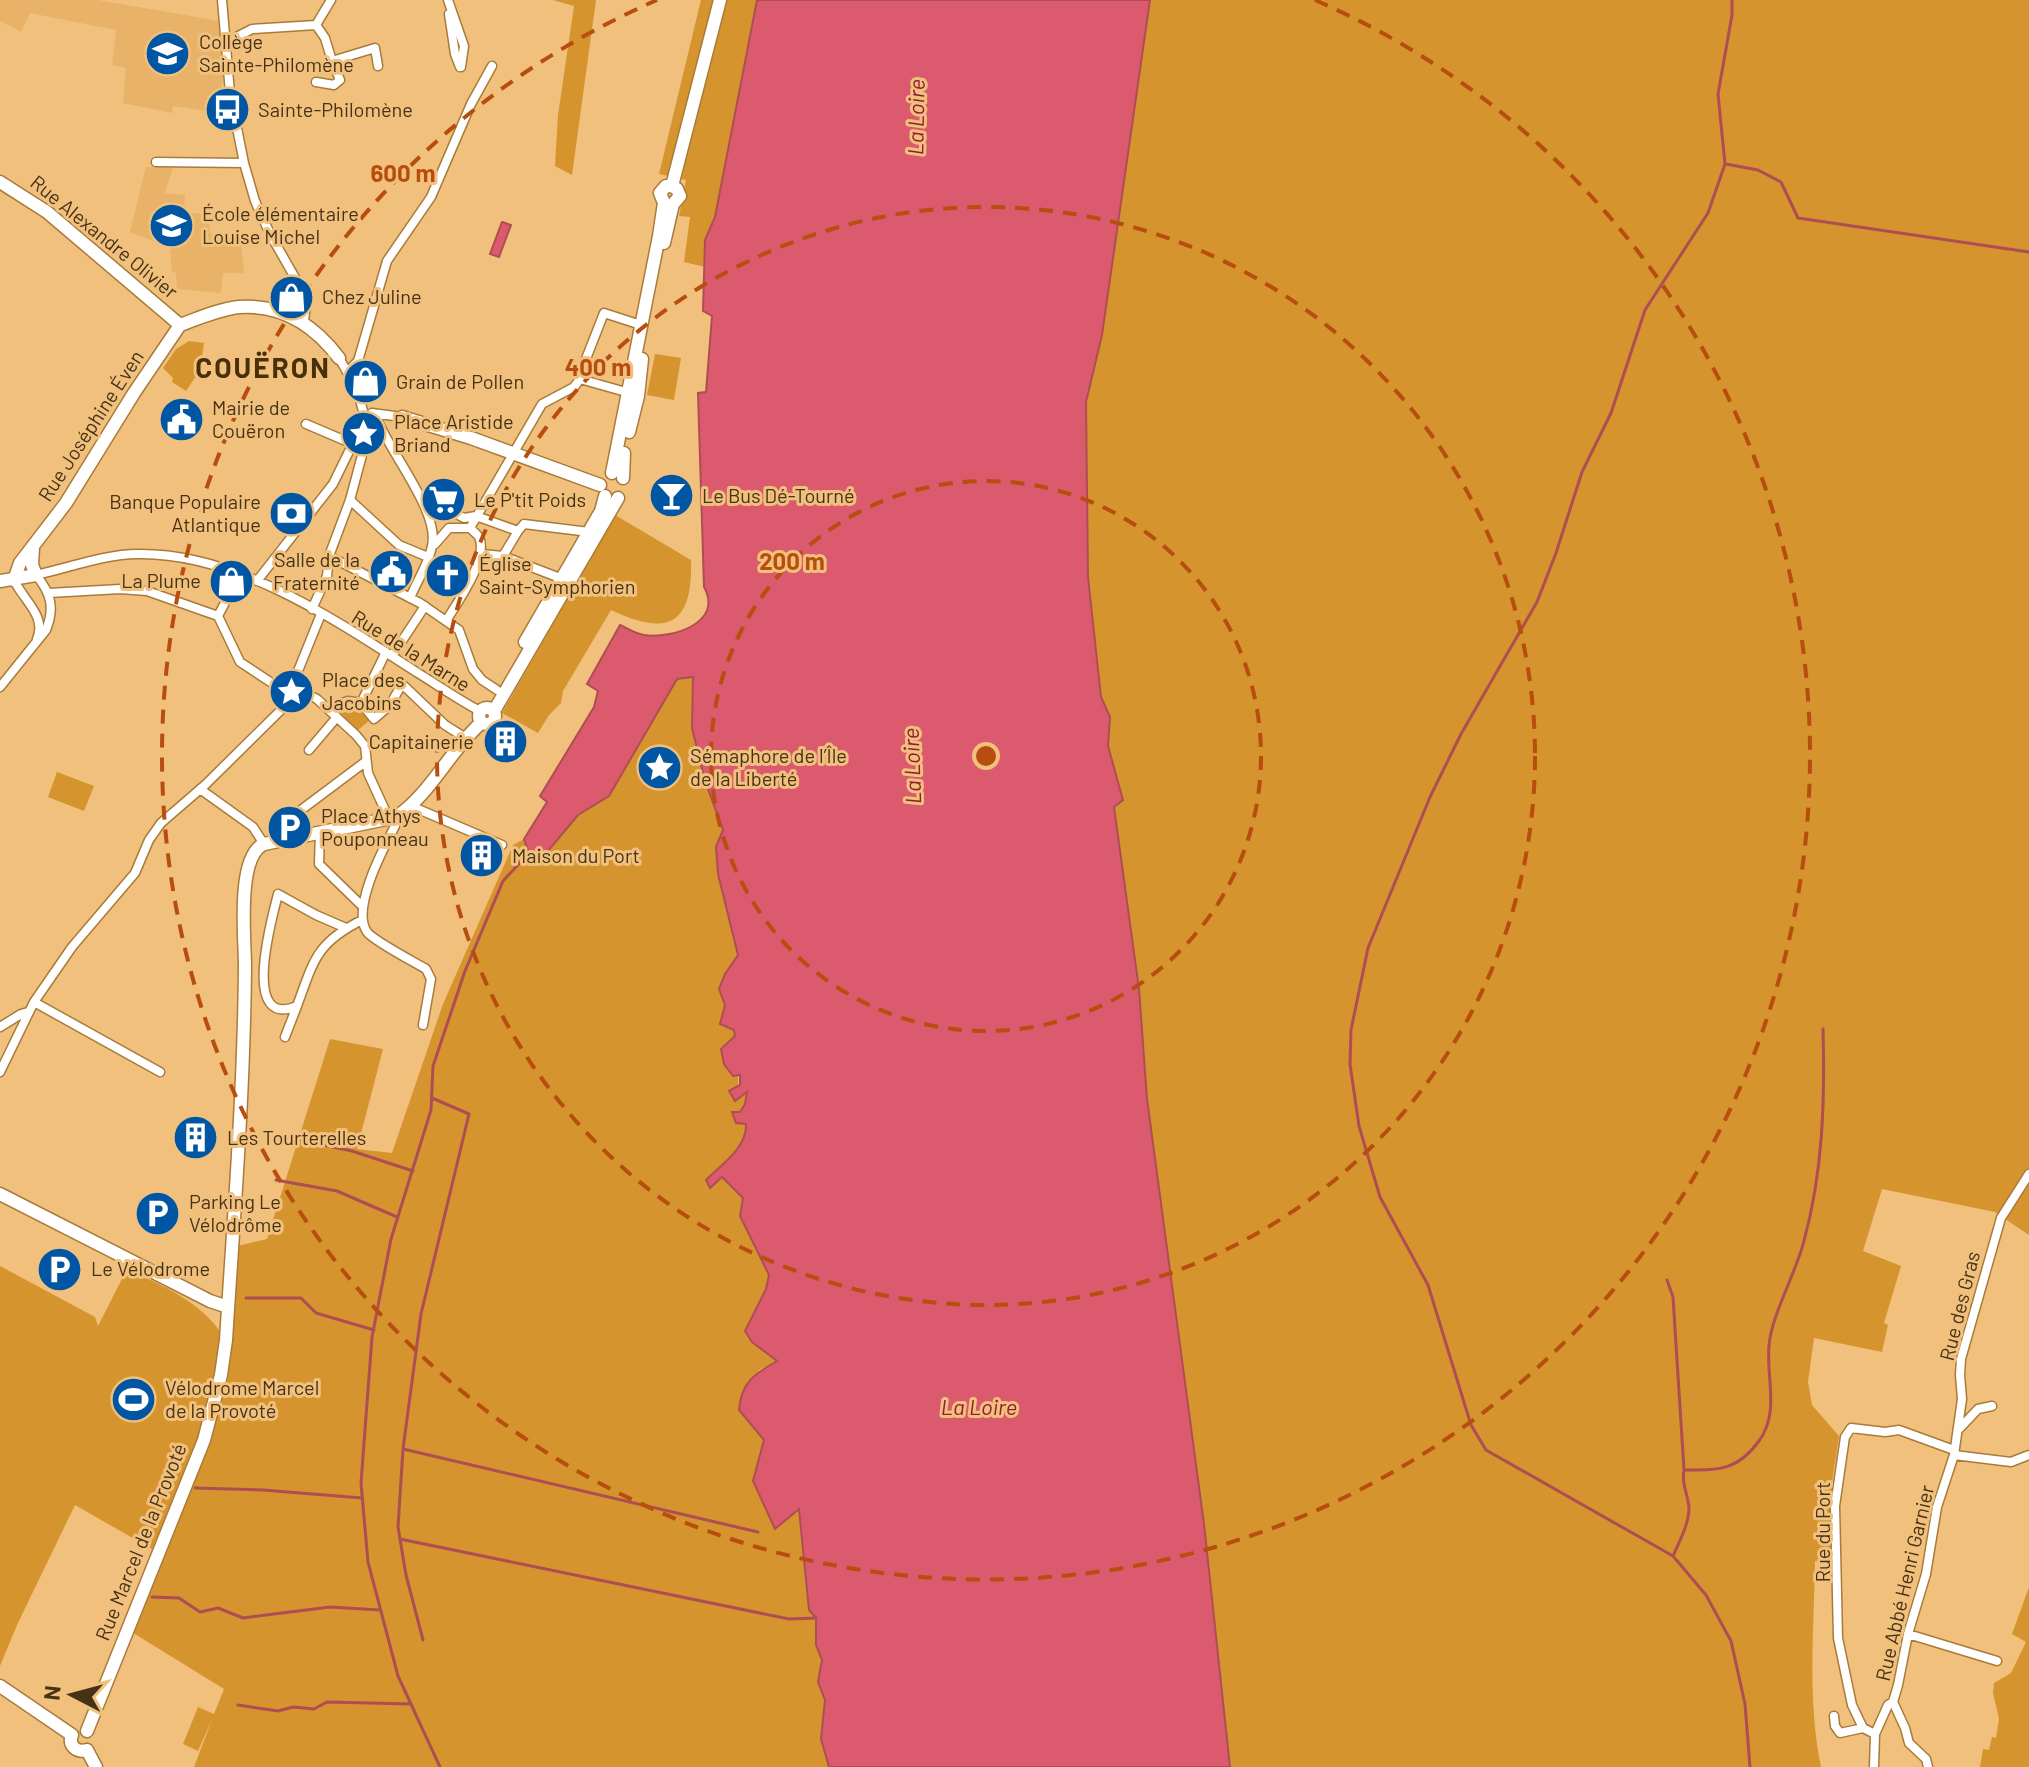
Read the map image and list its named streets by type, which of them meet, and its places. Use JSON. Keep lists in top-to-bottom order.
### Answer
{
  "streets": {
    "main road": ["Rue Alexandre Olivier", "Rue Joséphine Éven", "Rue Marcel de la Provoté"],
    "street": [
      "Rue de la Marne",
      "Rue des Gras",
      "Rue du Port",
      "Rue Abbé Henri Garnier"
    ]
  },
  "crossings": [
    ["Rue Alexandre Olivier", "Rue Joséphine Éven"],
    ["Rue des Gras", "Rue du Port"],
    ["Rue des Gras", "Rue Abbé Henri Garnier"],
    ["Rue du Port", "Rue Abbé Henri Garnier"]
  ],
  "districts": ["COUËRON"],
  "water": ["La Loire"],
  "places": {
    "school or university": ["Collège Sainte-Philomène", "École élémentaire Louise Michel"],
    "bus stop": ["Sainte-Philomène"],
    "shop": ["Chez Juline", "Grain de Pollen", "La Plume"],
    "public building": ["Mairie de Couëron", "Salle de la Fraternité"],
    "place": ["Place Aristide Briand", "Place des Jacobins", "Sémaphore de l’Île de la Liberté"],
    "bar": ["Le Bus Dé-Tourné"],
    "supermarket": ["Le P'tit Poids"],
    "bank": ["Banque Populaire Atlantique"],
    "church": ["Église Saint-Symphorien"],
    "building": ["Capitainerie", "Maison du Port", "Les Tourterelles"],
    "parking": ["Place Athys Pouponneau", "Parking Le Vélodrôme", "Le Vélodrome"],
    "sports": ["Vélodrome Marcel de la Provoté"]
  },
  "north": "left",
  "rings": ["600 m", "400 m", "200 m"]
}
